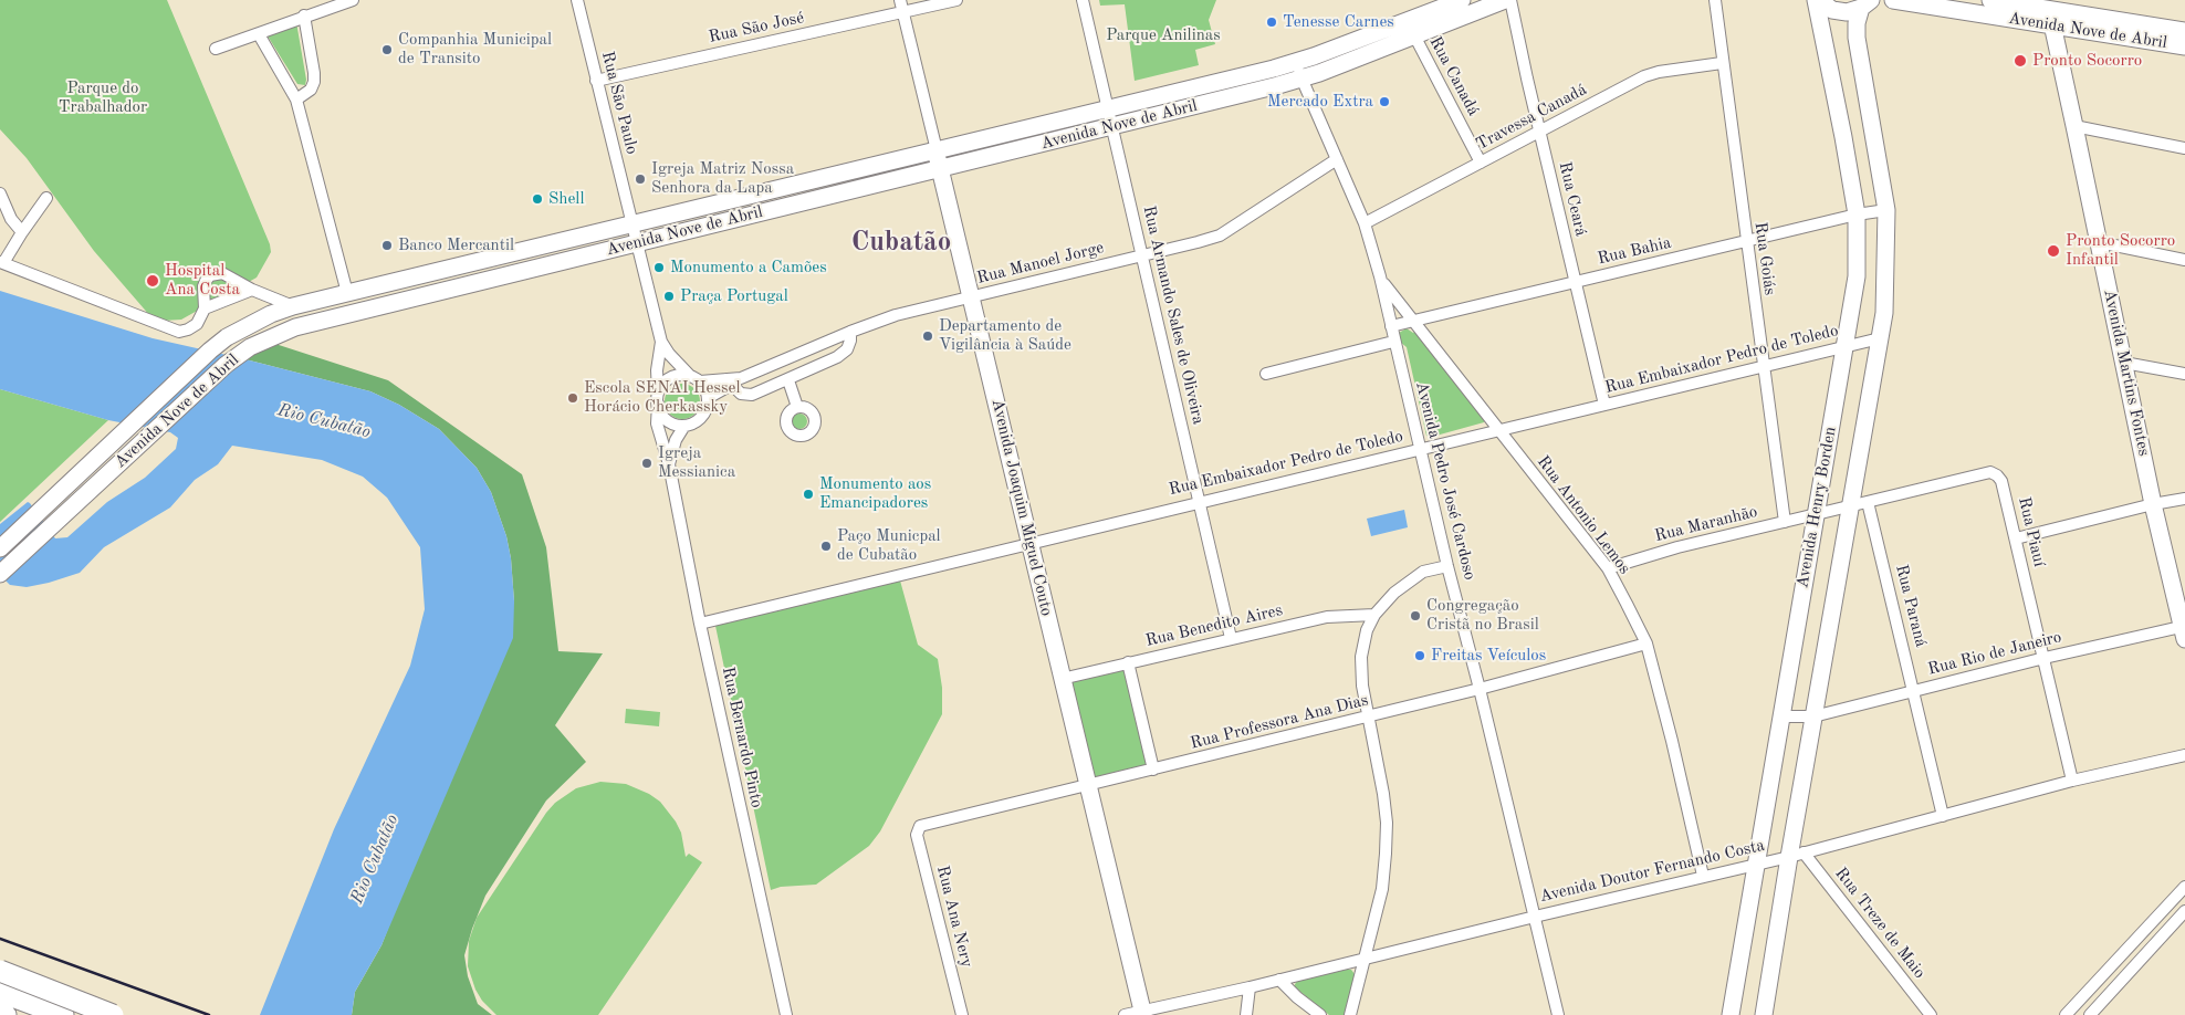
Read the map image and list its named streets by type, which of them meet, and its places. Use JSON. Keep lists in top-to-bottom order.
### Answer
{
  "streets": {
    "main road": [
      "Avenida Nove de Abril",
      "Avenida Martins Fontes",
      "Avenida Joaquim Miguel Couto",
      "Avenida Henry Borden"
    ],
    "street": [
      "Rua São José",
      "Rua Canadá",
      "Rua São Paulo",
      "Travessa Canadá",
      "Rua Ceará",
      "Rua Bahia",
      "Rua Goiás",
      "Rua Manoel Jorge",
      "Rua Armando Sales de Oliveira",
      "Rua Embaixador Pedro de Toledo",
      "Avenida Pedro José Cardoso",
      "Rua Antonio Lemos",
      "Rua Maranhão",
      "Rua Piauí",
      "Rua Paraná",
      "Rua Benedito Aires",
      "Rua Rio de Janeiro",
      "Rua Professora Ana Dias",
      "Rua Bernardo Pinto",
      "Avenida Doutor Fernando Costa",
      "Rua Ana Nery",
      "Rua Treze de Maio"
    ]
  },
  "crossings": [
    ["Rua São José", "Rua São Paulo"],
    ["Rua São José", "Avenida Joaquim Miguel Couto"],
    ["Avenida Nove de Abril", "Rua Canadá"],
    ["Avenida Nove de Abril", "Rua São Paulo"],
    ["Avenida Nove de Abril", "Rua Armando Sales de Oliveira"],
    ["Avenida Nove de Abril", "Avenida Martins Fontes"],
    ["Avenida Nove de Abril", "Avenida Pedro José Cardoso"],
    ["Avenida Nove de Abril", "Avenida Joaquim Miguel Couto"],
    ["Rua Canadá", "Travessa Canadá"],
    ["Rua São Paulo", "Rua Manoel Jorge"],
    ["Rua São Paulo", "Rua Bernardo Pinto"],
    ["Travessa Canadá", "Rua Ceará"],
    ["Travessa Canadá", "Rua Goiás"],
    ["Travessa Canadá", "Avenida Pedro José Cardoso"],
    ["Rua Ceará", "Rua Bahia"],
    ["Rua Ceará", "Rua Embaixador Pedro de Toledo"],
    ["Rua Bahia", "Rua Goiás"],
    ["Rua Bahia", "Avenida Pedro José Cardoso"],
    ["Rua Bahia", "Avenida Henry Borden"],
    ["Rua Bahia", "Rua Antonio Lemos"],
    ["Rua Goiás", "Rua Embaixador Pedro de Toledo"],
    ["Rua Goiás", "Rua Maranhão"],
    ["Rua Manoel Jorge", "Rua Armando Sales de Oliveira"],
    ["Rua Manoel Jorge", "Avenida Pedro José Cardoso"],
    ["Rua Manoel Jorge", "Avenida Joaquim Miguel Couto"],
    ["Rua Manoel Jorge", "Rua Bernardo Pinto"],
    ["Rua Armando Sales de Oliveira", "Rua Embaixador Pedro de Toledo"],
    ["Rua Armando Sales de Oliveira", "Rua Benedito Aires"],
    ["Rua Embaixador Pedro de Toledo", "Avenida Pedro José Cardoso"],
    ["Rua Embaixador Pedro de Toledo", "Avenida Joaquim Miguel Couto"],
    ["Rua Embaixador Pedro de Toledo", "Avenida Henry Borden"],
    ["Rua Embaixador Pedro de Toledo", "Rua Antonio Lemos"],
    ["Rua Embaixador Pedro de Toledo", "Rua Bernardo Pinto"],
    ["Avenida Martins Fontes", "Rua Rio de Janeiro"],
    ["Avenida Pedro José Cardoso", "Rua Antonio Lemos"],
    ["Avenida Pedro José Cardoso", "Rua Professora Ana Dias"],
    ["Avenida Pedro José Cardoso", "Avenida Doutor Fernando Costa"],
    ["Avenida Joaquim Miguel Couto", "Rua Benedito Aires"],
    ["Avenida Joaquim Miguel Couto", "Rua Professora Ana Dias"],
    ["Avenida Joaquim Miguel Couto", "Avenida Doutor Fernando Costa"],
    ["Avenida Henry Borden", "Rua Maranhão"],
    ["Avenida Henry Borden", "Rua Piauí"],
    ["Avenida Henry Borden", "Rua Rio de Janeiro"],
    ["Avenida Henry Borden", "Avenida Doutor Fernando Costa"],
    ["Avenida Henry Borden", "Rua Treze de Maio"],
    ["Rua Antonio Lemos", "Rua Maranhão"],
    ["Rua Antonio Lemos", "Rua Professora Ana Dias"],
    ["Rua Antonio Lemos", "Avenida Doutor Fernando Costa"],
    ["Rua Maranhão", "Rua Piauí"],
    ["Rua Piauí", "Rua Paraná"],
    ["Rua Piauí", "Rua Rio de Janeiro"],
    ["Rua Piauí", "Avenida Doutor Fernando Costa"],
    ["Rua Paraná", "Rua Rio de Janeiro"],
    ["Rua Paraná", "Avenida Doutor Fernando Costa"],
    ["Rua Professora Ana Dias", "Rua Ana Nery"],
    ["Avenida Doutor Fernando Costa", "Rua Treze de Maio"]
  ],
  "districts": ["Cubatão"],
  "water": ["Rio Cubatão"],
  "parks": ["Parque Anilinas", "Parque do Trabalhador"],
  "places": [
    "Tenesse Carnes",
    "Companhia Municipal de Transito",
    "Pronto Socorro",
    "Mercado Extra",
    "Igreja Matriz Nossa Senhora da Lapa",
    "Shell",
    "Banco Mercantil",
    "Pronto Socorro Infantil",
    "Monumento a Camões",
    "Hospital Ana Costa",
    "Praça Portugal",
    "Departamento de Vigilância à Saúde",
    "Escola SENAI Hessel Horácio Cherkassky",
    "Igreja Messianica",
    "Monumento aos Emancipadores",
    "Paço Municpal de Cubatão",
    "Congregação Cristã no Brasil",
    "Freitas Veículos"
  ]
}
